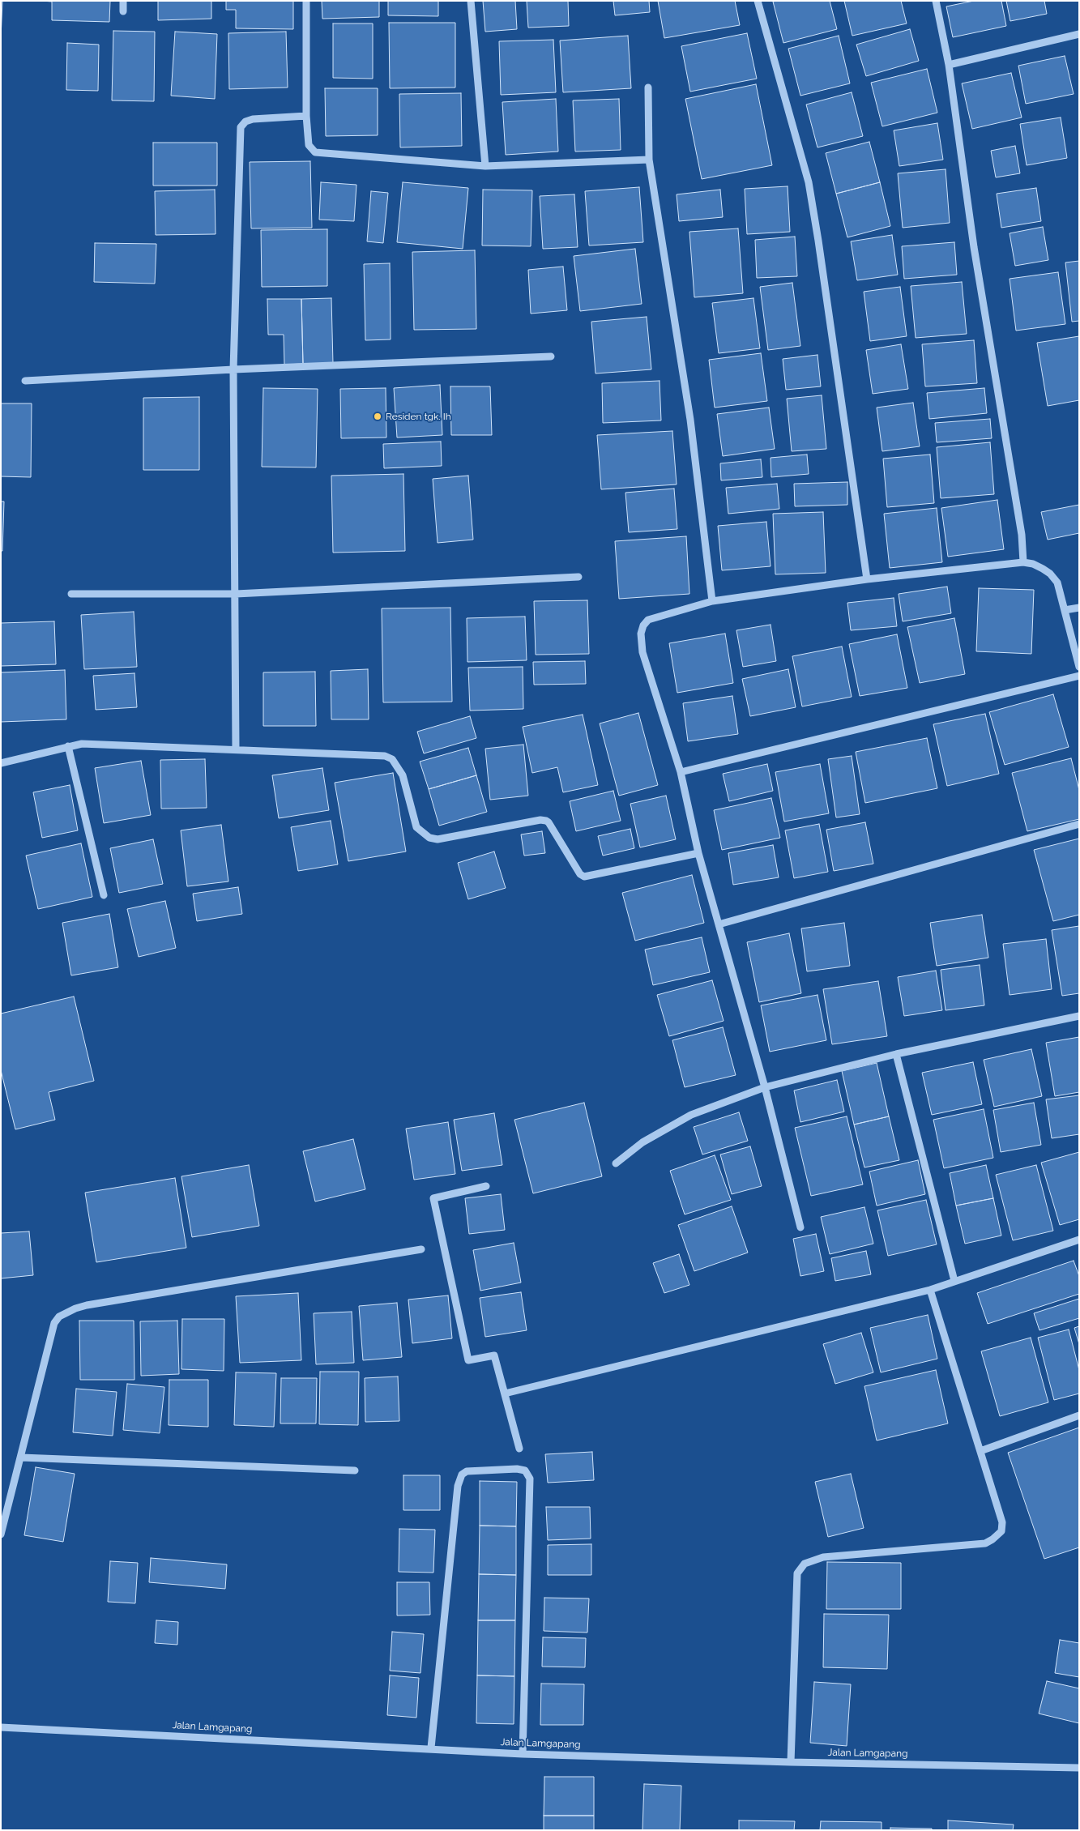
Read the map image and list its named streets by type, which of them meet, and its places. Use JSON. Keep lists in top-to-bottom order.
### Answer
{
  "streets": {
    "street": ["Jalan Lamgapang"]
  },
  "places": ["Residen tgk. Ih"]
}
